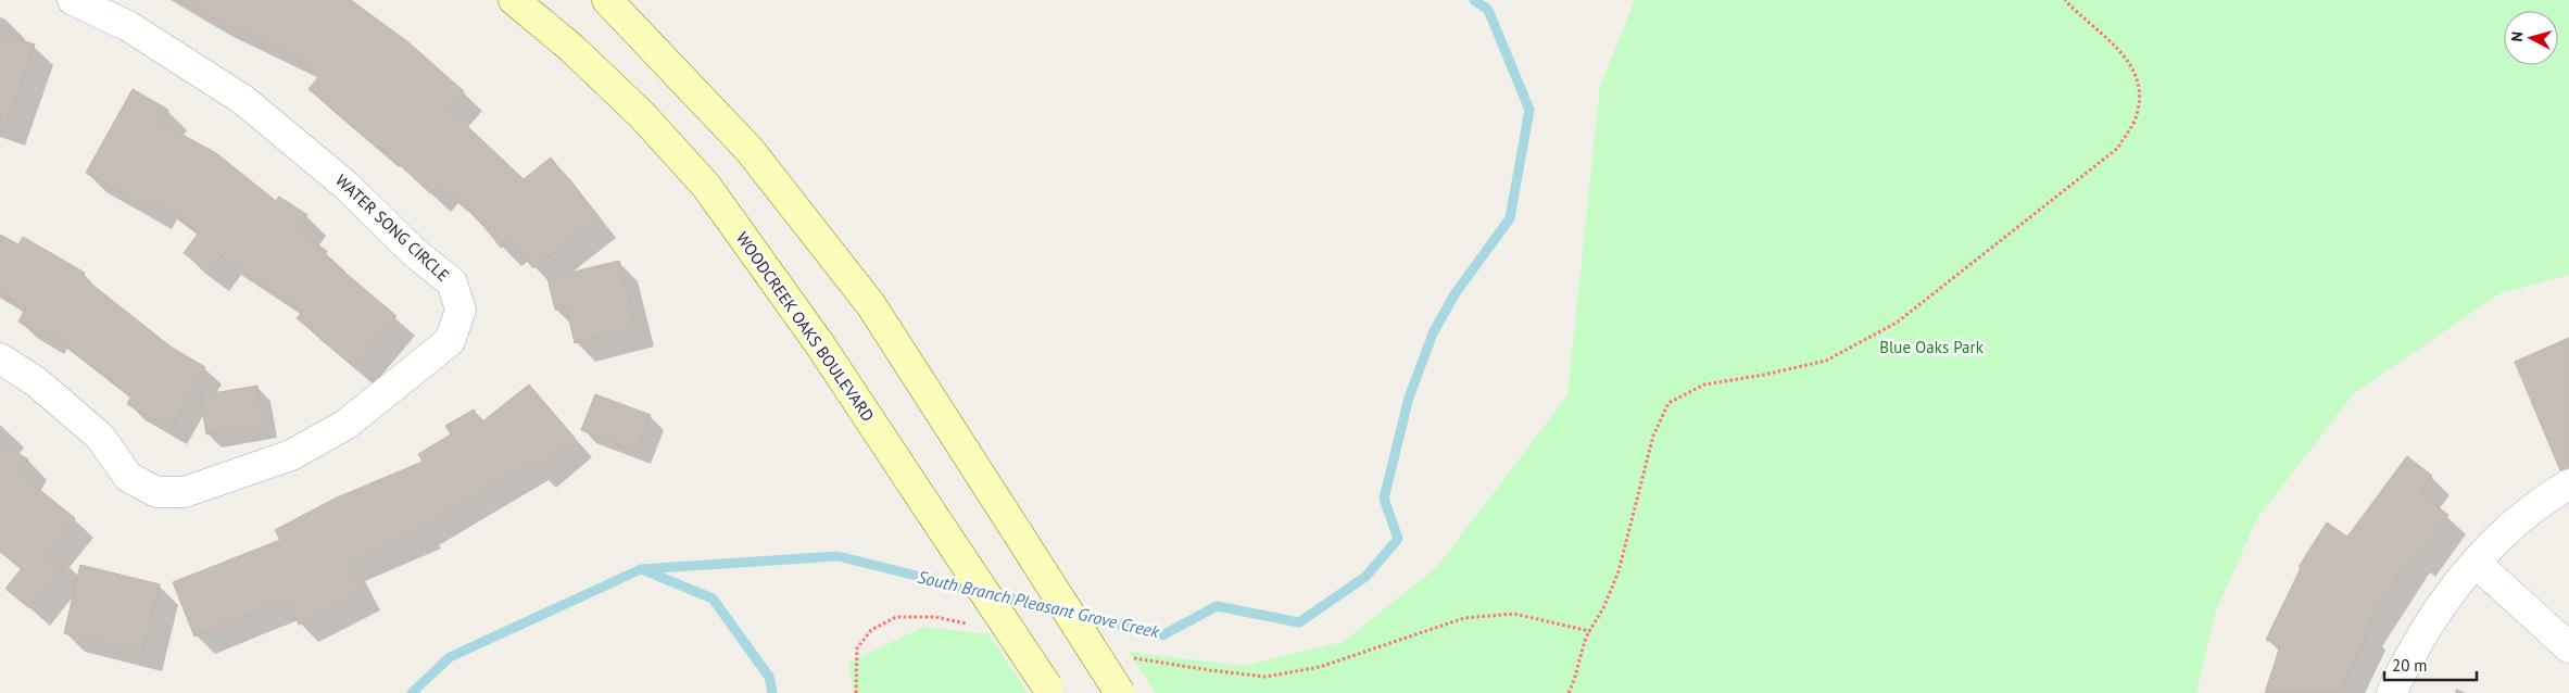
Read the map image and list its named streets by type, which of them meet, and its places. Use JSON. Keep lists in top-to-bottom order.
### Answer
{
  "streets": {
    "main road": ["WOODCREEK OAKS BOULEVARD"],
    "street": ["WATER SONG CIRCLE"]
  },
  "water": ["South Branch Pleasant Grove Creek"],
  "parks": ["Blue Oaks Park"],
  "scale_bar": "20 m",
  "north": "left"
}
